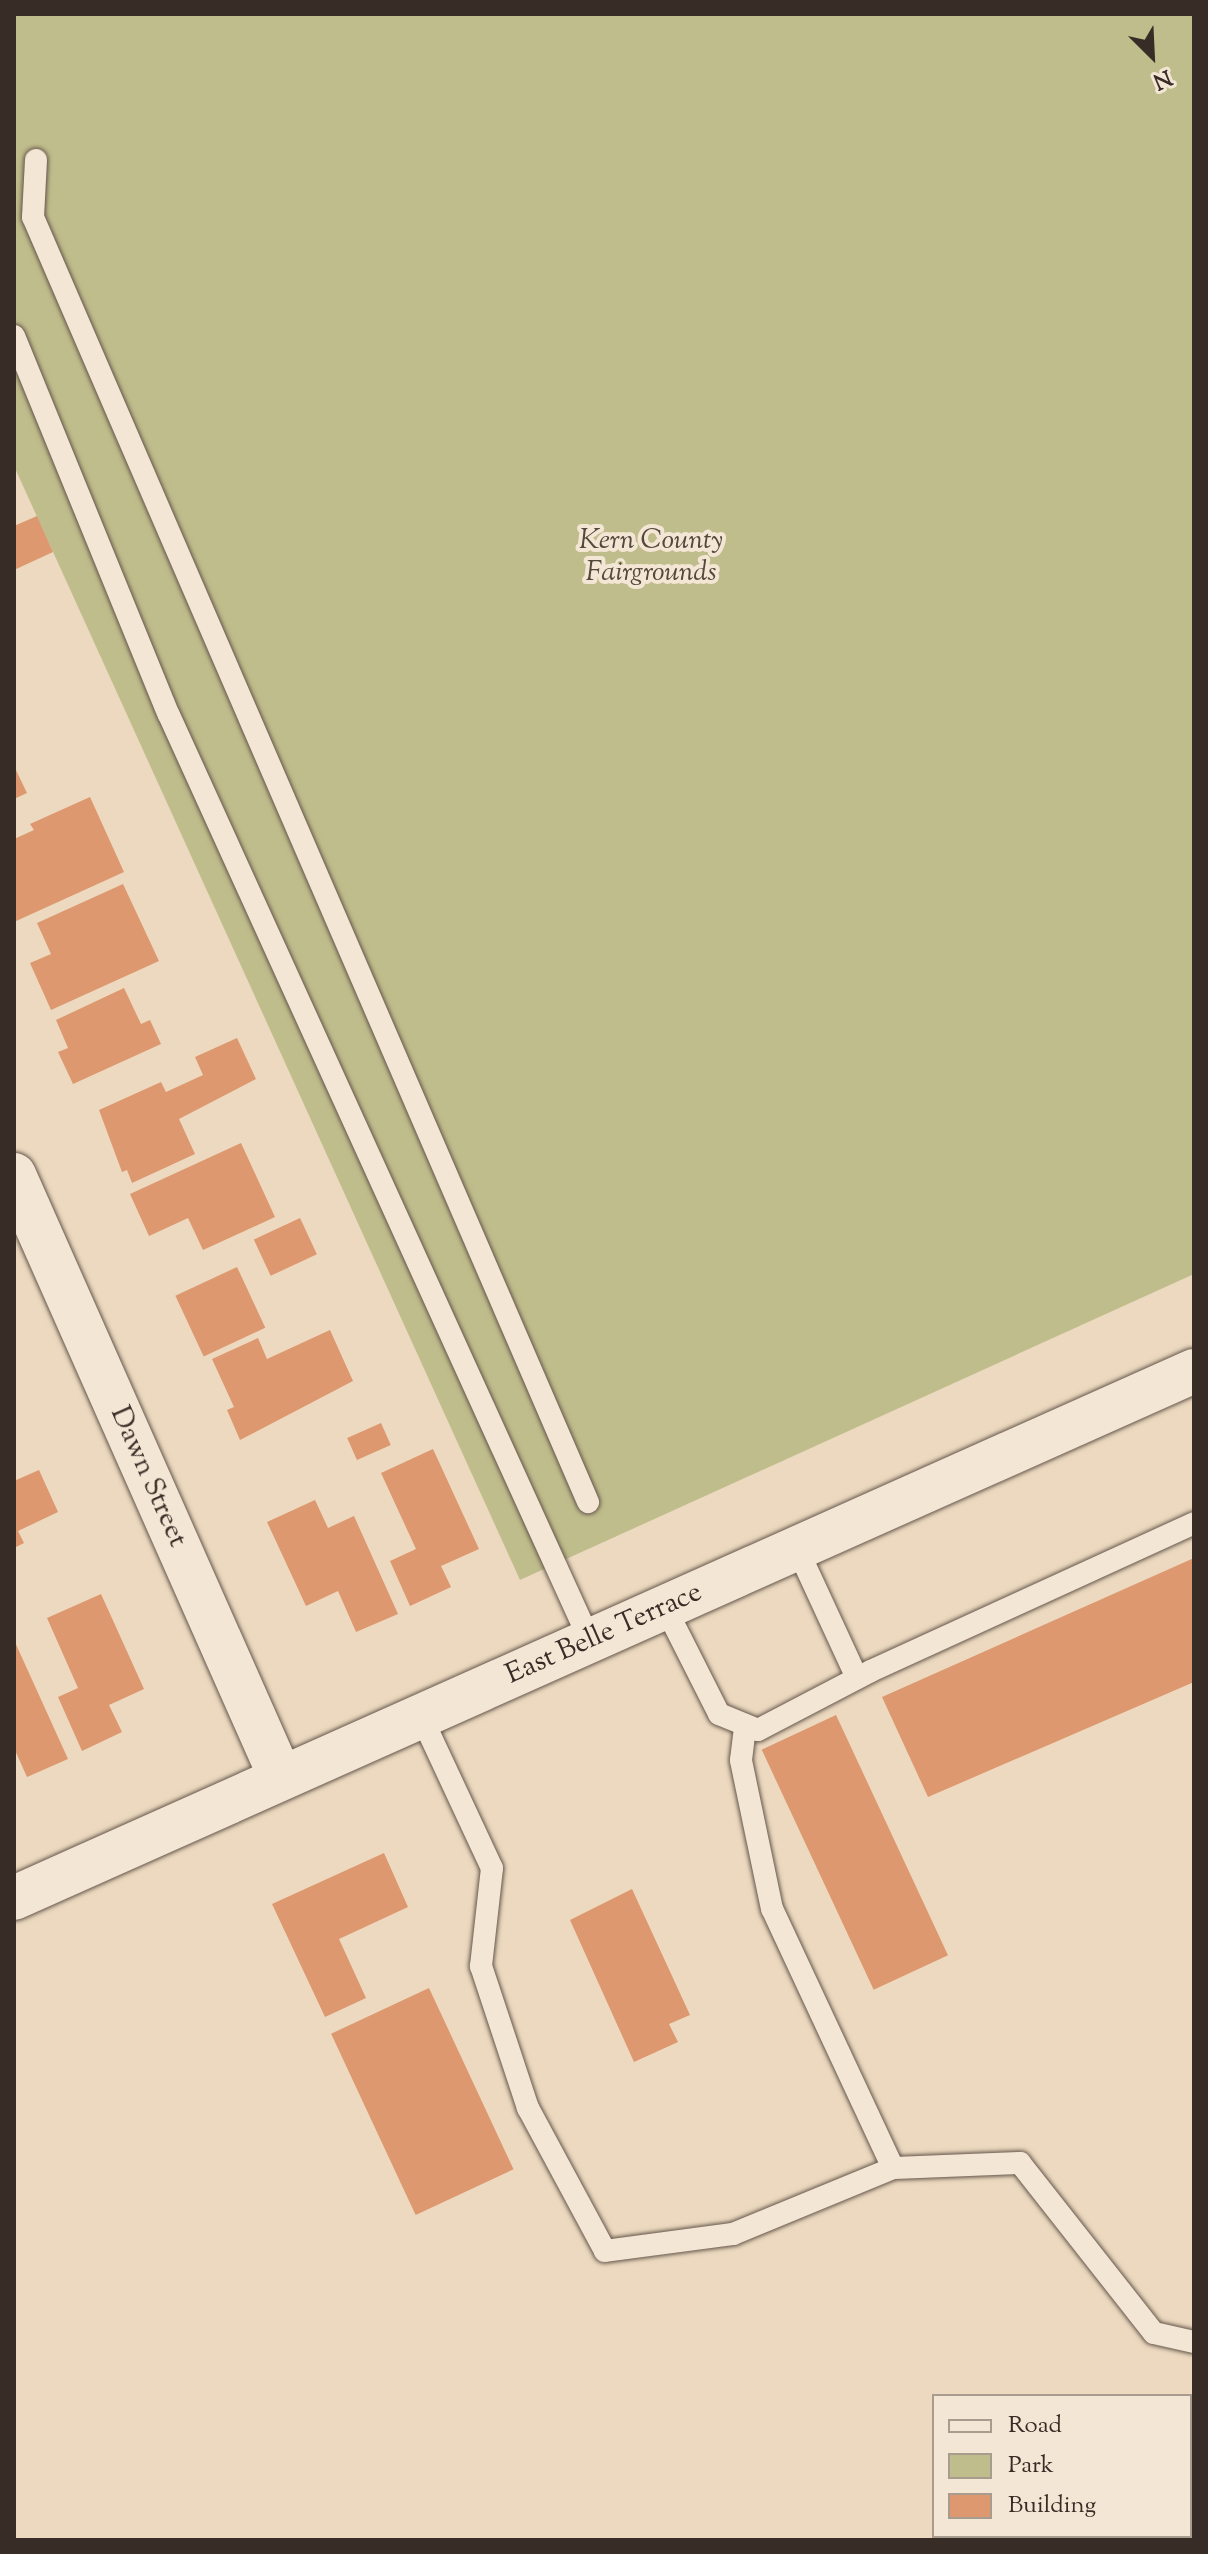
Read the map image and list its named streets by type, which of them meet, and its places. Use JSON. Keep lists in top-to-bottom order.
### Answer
{
  "streets": {
    "street": ["Dawn Street", "East Belle Terrace"]
  },
  "crossings": [
    ["Dawn Street", "East Belle Terrace"]
  ],
  "parks": ["Kern County Fairgrounds"],
  "legend": ["Road", "Park", "Building"],
  "north": "bottom right"
}
